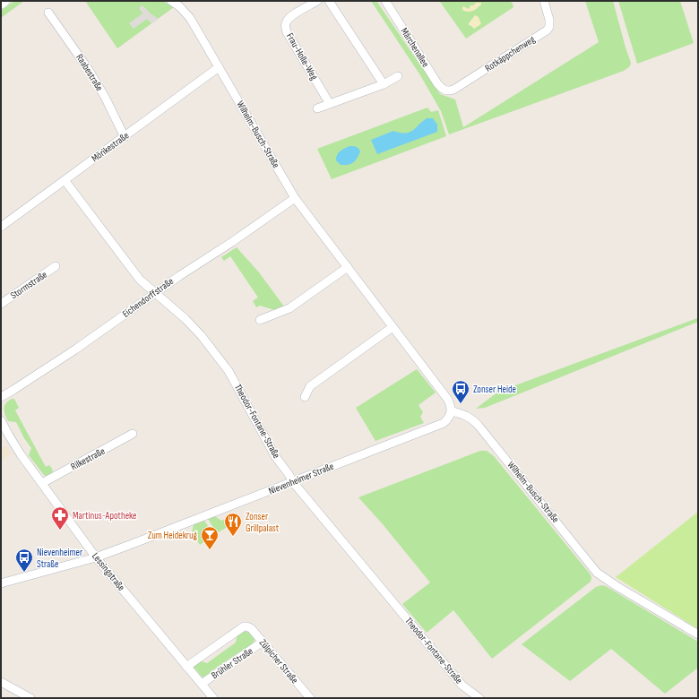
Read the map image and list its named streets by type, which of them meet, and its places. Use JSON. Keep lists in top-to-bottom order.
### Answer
{
  "streets": {
    "street": [
      "Märchenallee",
      "Rotkäppchenweg",
      "Frau-Holle-Weg",
      "Raabestraße",
      "Wilhelm-Busch-Straße",
      "Mörikestraße",
      "Stormstraße",
      "Eichendorffstraße",
      "Theodor-Fontane-Straße",
      "Rilkestraße",
      "Nievenheimer Straße",
      "Lessingstraße",
      "Zülpicher Straße",
      "Brühler Straße"
    ]
  },
  "crossings": [
    ["Märchenallee", "Rotkäppchenweg"],
    ["Raabestraße", "Mörikestraße"],
    ["Wilhelm-Busch-Straße", "Mörikestraße"],
    ["Wilhelm-Busch-Straße", "Eichendorffstraße"],
    ["Wilhelm-Busch-Straße", "Nievenheimer Straße"],
    ["Mörikestraße", "Theodor-Fontane-Straße"],
    ["Eichendorffstraße", "Theodor-Fontane-Straße"],
    ["Theodor-Fontane-Straße", "Nievenheimer Straße"],
    ["Rilkestraße", "Lessingstraße"],
    ["Nievenheimer Straße", "Lessingstraße"],
    ["Lessingstraße", "Zülpicher Straße"],
    ["Lessingstraße", "Brühler Straße"],
    ["Zülpicher Straße", "Brühler Straße"]
  ],
  "places": {
    "bus stop": ["Zonser Heide", "Nievenheimer Straße"],
    "pharmacy": ["Martinus-Apotheke"],
    "restaurant": ["Zonser Grillpalast"],
    "bar": ["Zum Heidekrug"]
  }
}
